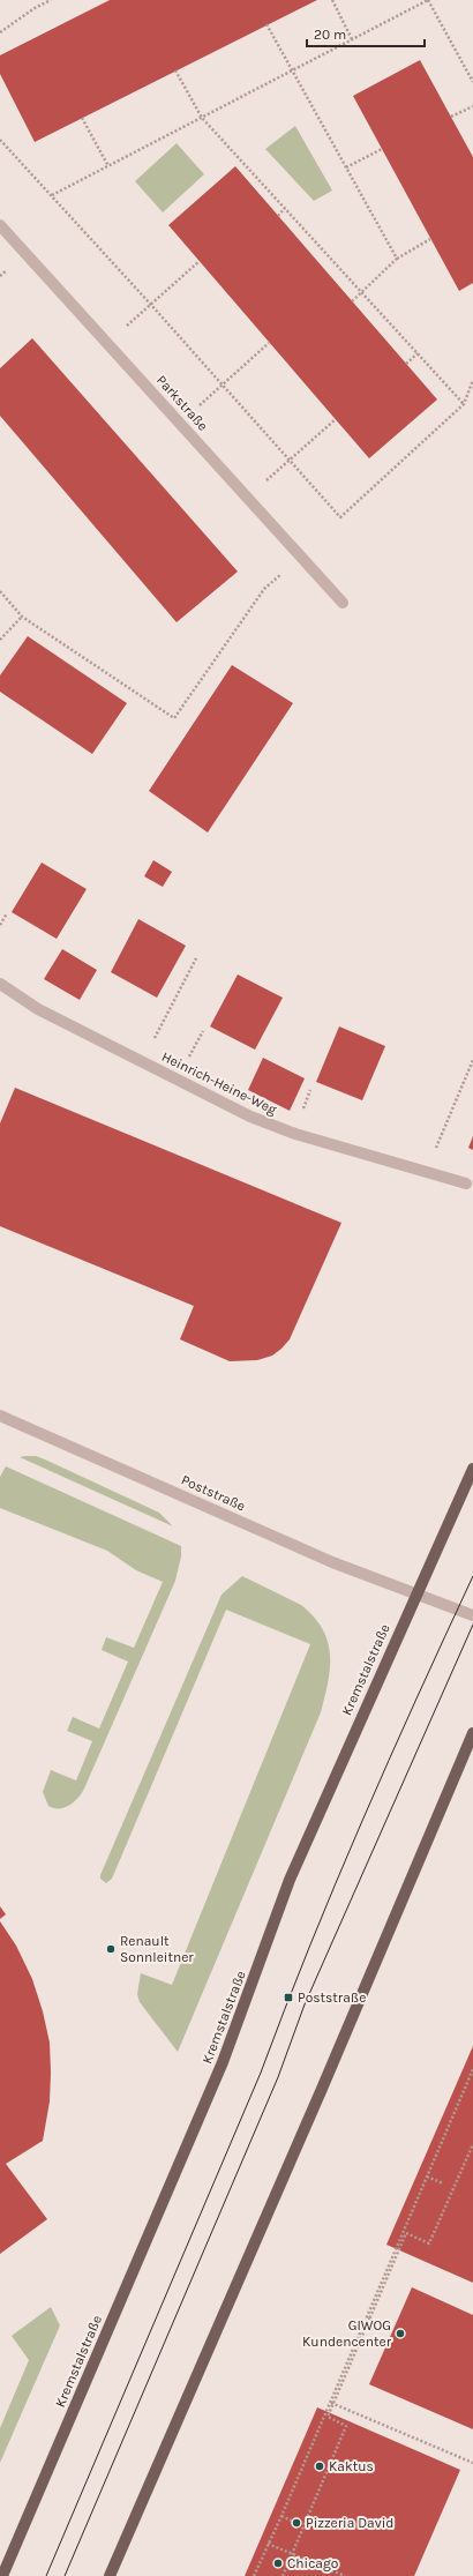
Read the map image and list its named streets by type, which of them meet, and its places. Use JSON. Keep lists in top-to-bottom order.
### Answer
{
  "streets": {
    "main road": ["Kremstalstraße"],
    "street": ["Parkstraße", "Heinrich-Heine-Weg", "Poststraße"]
  },
  "crossings": [
    ["Poststraße", "Kremstalstraße"]
  ],
  "places": {
    "other": [
      "Renault Sonnleitner",
      "GIWOG Kundencenter",
      "Kaktus",
      "Pizzeria David",
      "Chicago"
    ],
    "transit": ["Poststraße"]
  },
  "scale_bar": "20 m"
}
